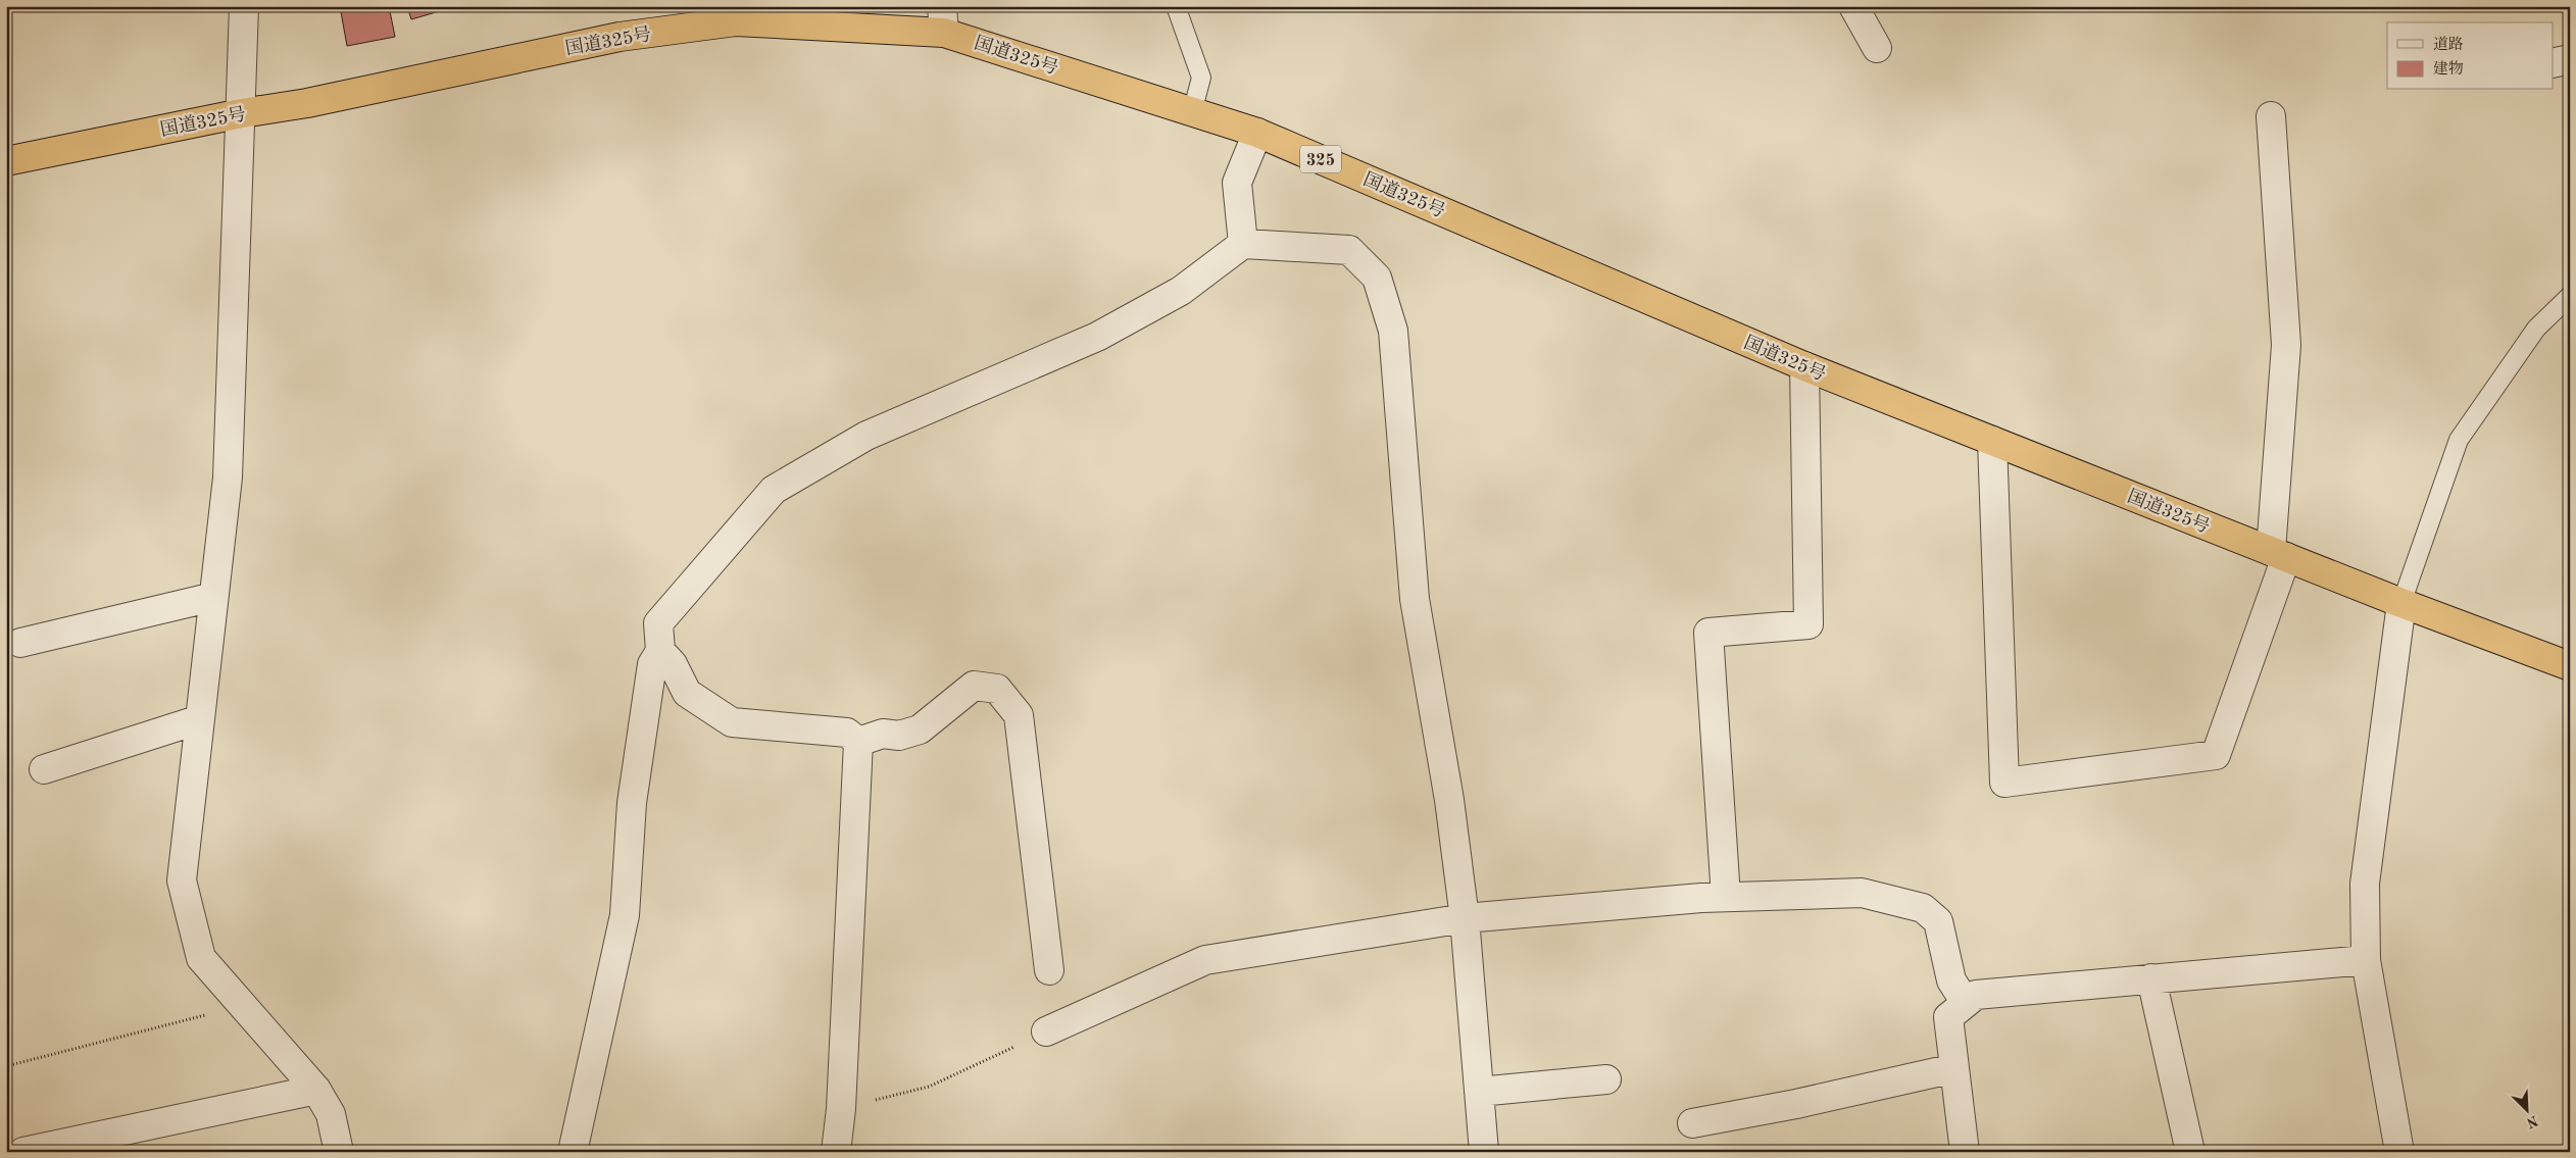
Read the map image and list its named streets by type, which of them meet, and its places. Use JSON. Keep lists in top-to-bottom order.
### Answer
{
  "streets": {
    "highway": ["国道325号", "325"]
  },
  "legend": ["道路", "建物"],
  "north": "bottom right"
}
